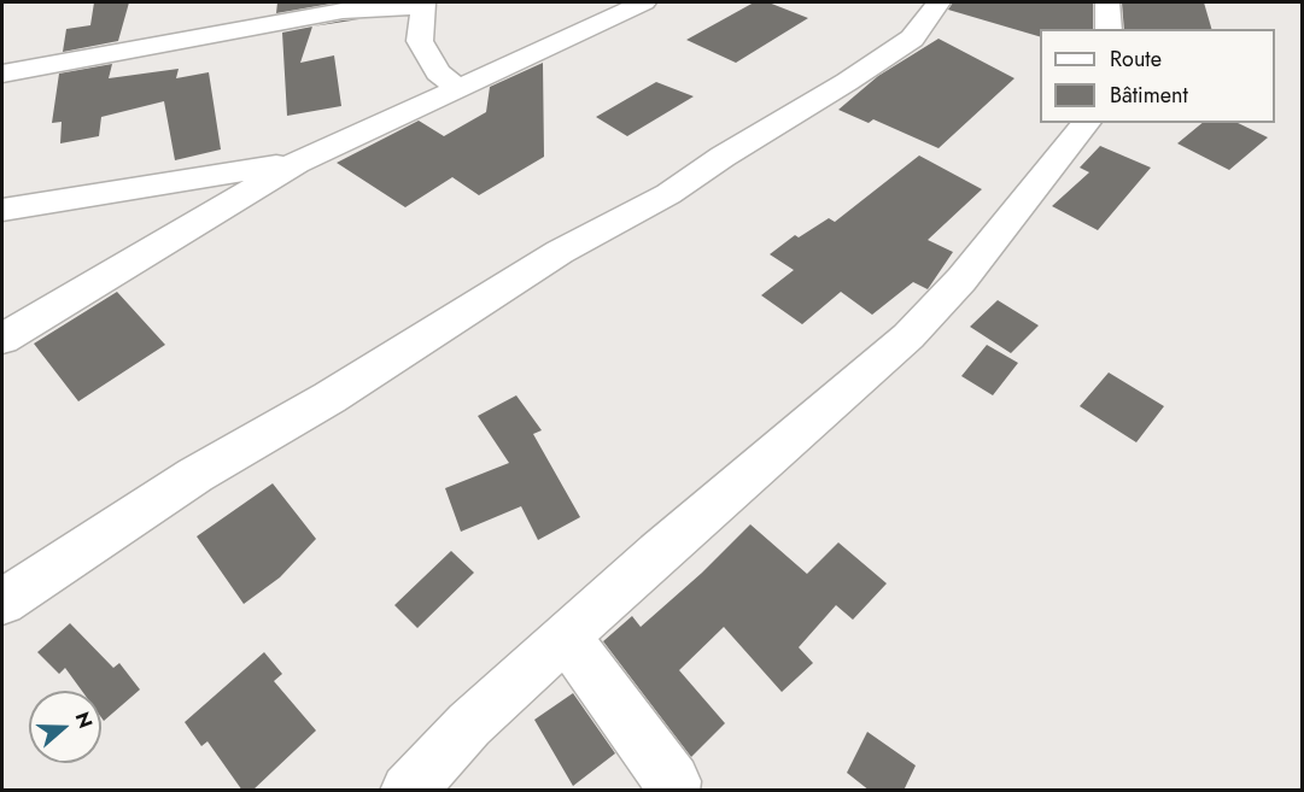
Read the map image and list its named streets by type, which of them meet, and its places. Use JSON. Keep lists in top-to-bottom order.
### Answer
{
  "legend": ["Route", "Bâtiment"],
  "north": "right"
}
